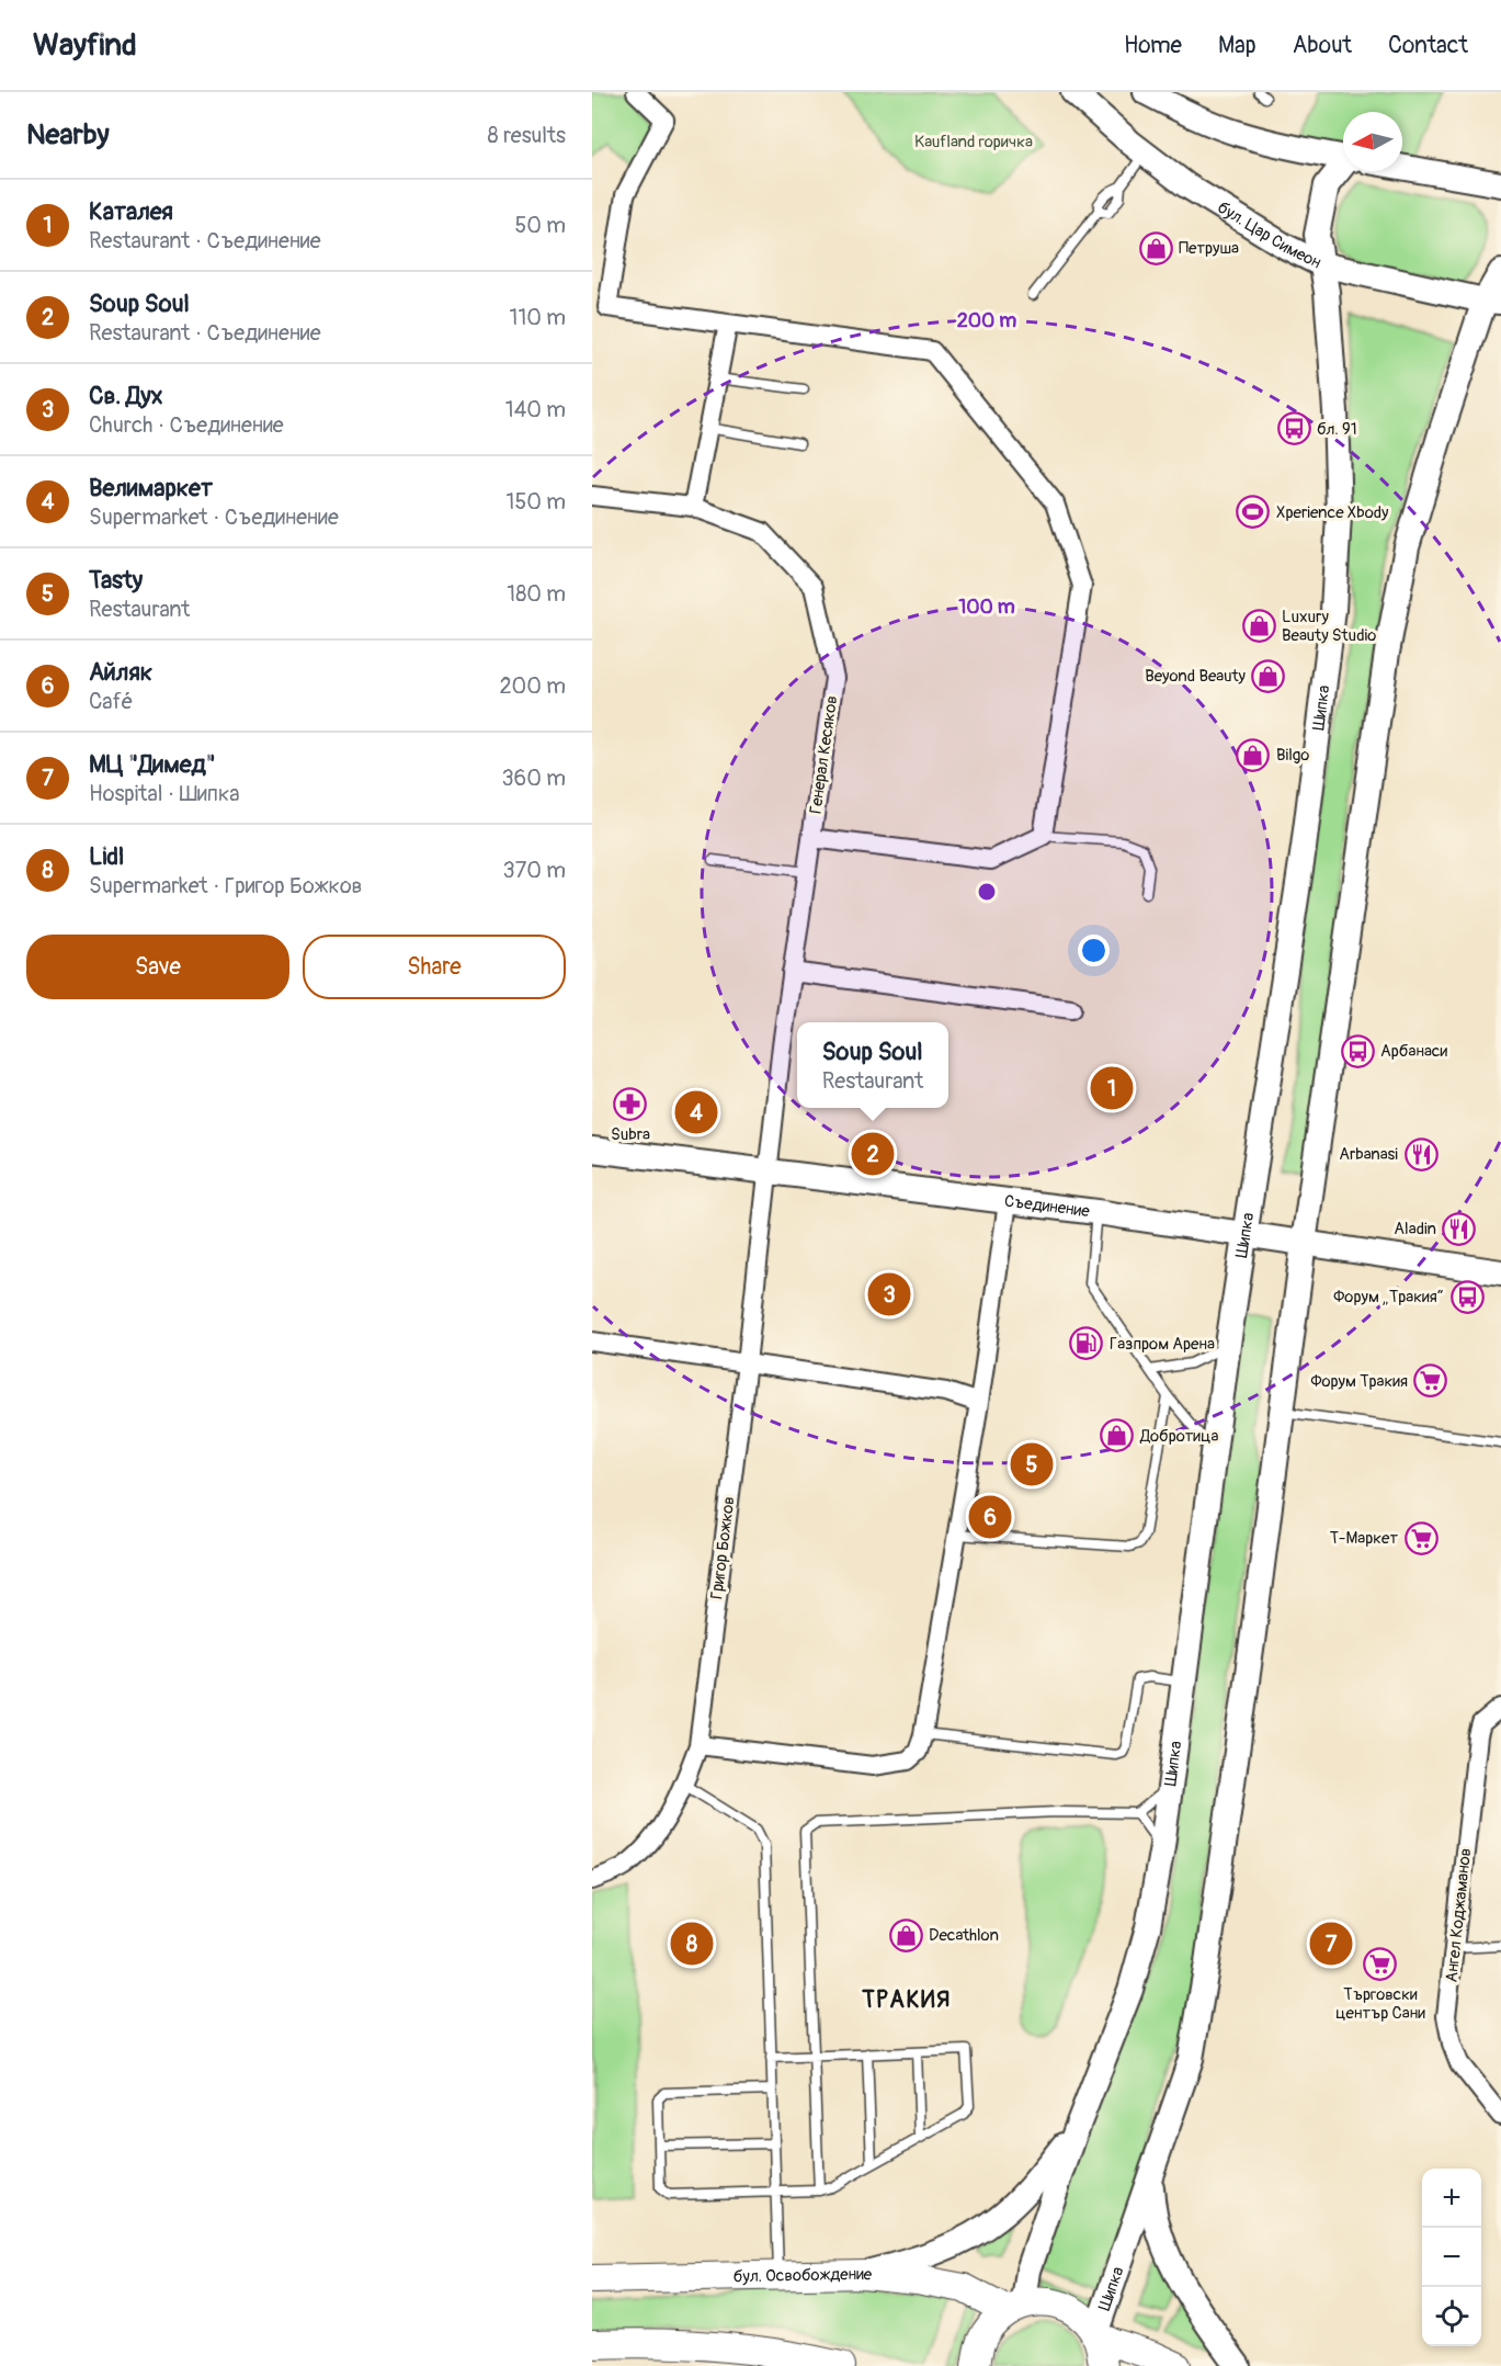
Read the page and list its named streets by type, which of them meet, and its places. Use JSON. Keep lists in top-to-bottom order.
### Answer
{
  "streets": {
    "main road": [
      "бул. Цар Симеон",
      "Шипка",
      "Съединение",
      "бул. Освобождение"
    ],
    "street": ["Генерал Кесяков", "Григор Божков", "Ангел Коджаманов"]
  },
  "crossings": [
    ["бул. Цар Симеон", "Шипка"],
    ["Шипка", "Съединение"],
    ["Шипка", "бул. Освобождение"],
    ["Генерал Кесяков", "Съединение"],
    ["Генерал Кесяков", "Григор Божков"],
    ["Съединение", "Григор Божков"]
  ],
  "districts": ["ТРАКИЯ"],
  "parks": ["Kaufland горичка"],
  "places": {
    "shop": [
      "Петруша",
      "Luxury Beauty Studio",
      "Beyond Beauty",
      "Bilgo",
      "Добротица",
      "Decathlon"
    ],
    "bus stop": ["бл. 91", "Арбанаси", "Форум „Тракия“"],
    "sports": ["Xperience Xbody"],
    "pharmacy": ["Subra"],
    "restaurant": ["Аrbanasi", "Аladin"],
    "fuel station": ["Газпром Арена"],
    "supermarket": ["Форум Тракия", "Т-Маркет", "Търговски център Сани"]
  },
  "north": "left",
  "page": {
    "header": "Wayfind",
    "nav": [
      "Home",
      "Map",
      "About",
      "Contact"
    ],
    "heading": ["Nearby", "8 results"],
    "list": [
      {
        "mark": "1",
        "name": "Каталея",
        "note": "Restaurant · Съединение",
        "value": "50 m"
      },
      {
        "mark": "2",
        "name": "Soup Soul",
        "note": "Restaurant · Съединение",
        "value": "110 m"
      },
      {
        "mark": "3",
        "name": "Св. Дух",
        "note": "Church · Съединение",
        "value": "140 m"
      },
      {
        "mark": "4",
        "name": "Велимаркет",
        "note": "Supermarket · Съединение",
        "value": "150 m"
      },
      {
        "mark": "5",
        "name": "Tasty",
        "note": "Restaurant",
        "value": "180 m"
      },
      {
        "mark": "6",
        "name": "Айляк",
        "note": "Café",
        "value": "200 m"
      },
      {
        "mark": "7",
        "name": "МЦ \"Димед\"",
        "note": "Hospital · Шипка",
        "value": "360 m"
      },
      {
        "mark": "8",
        "name": "Lidl",
        "note": "Supermarket · Григор Божков",
        "value": "370 m"
      }
    ],
    "buttons": ["Save", "Share"],
    "popup": ["Soup Soul", "Restaurant"],
    "pins": [
      "1",
      "4",
      "2",
      "3",
      "5",
      "6",
      "7",
      "8"
    ],
    "map_buttons": ["+", "−"]
  },
  "rings": ["200 m", "100 m"]
}
